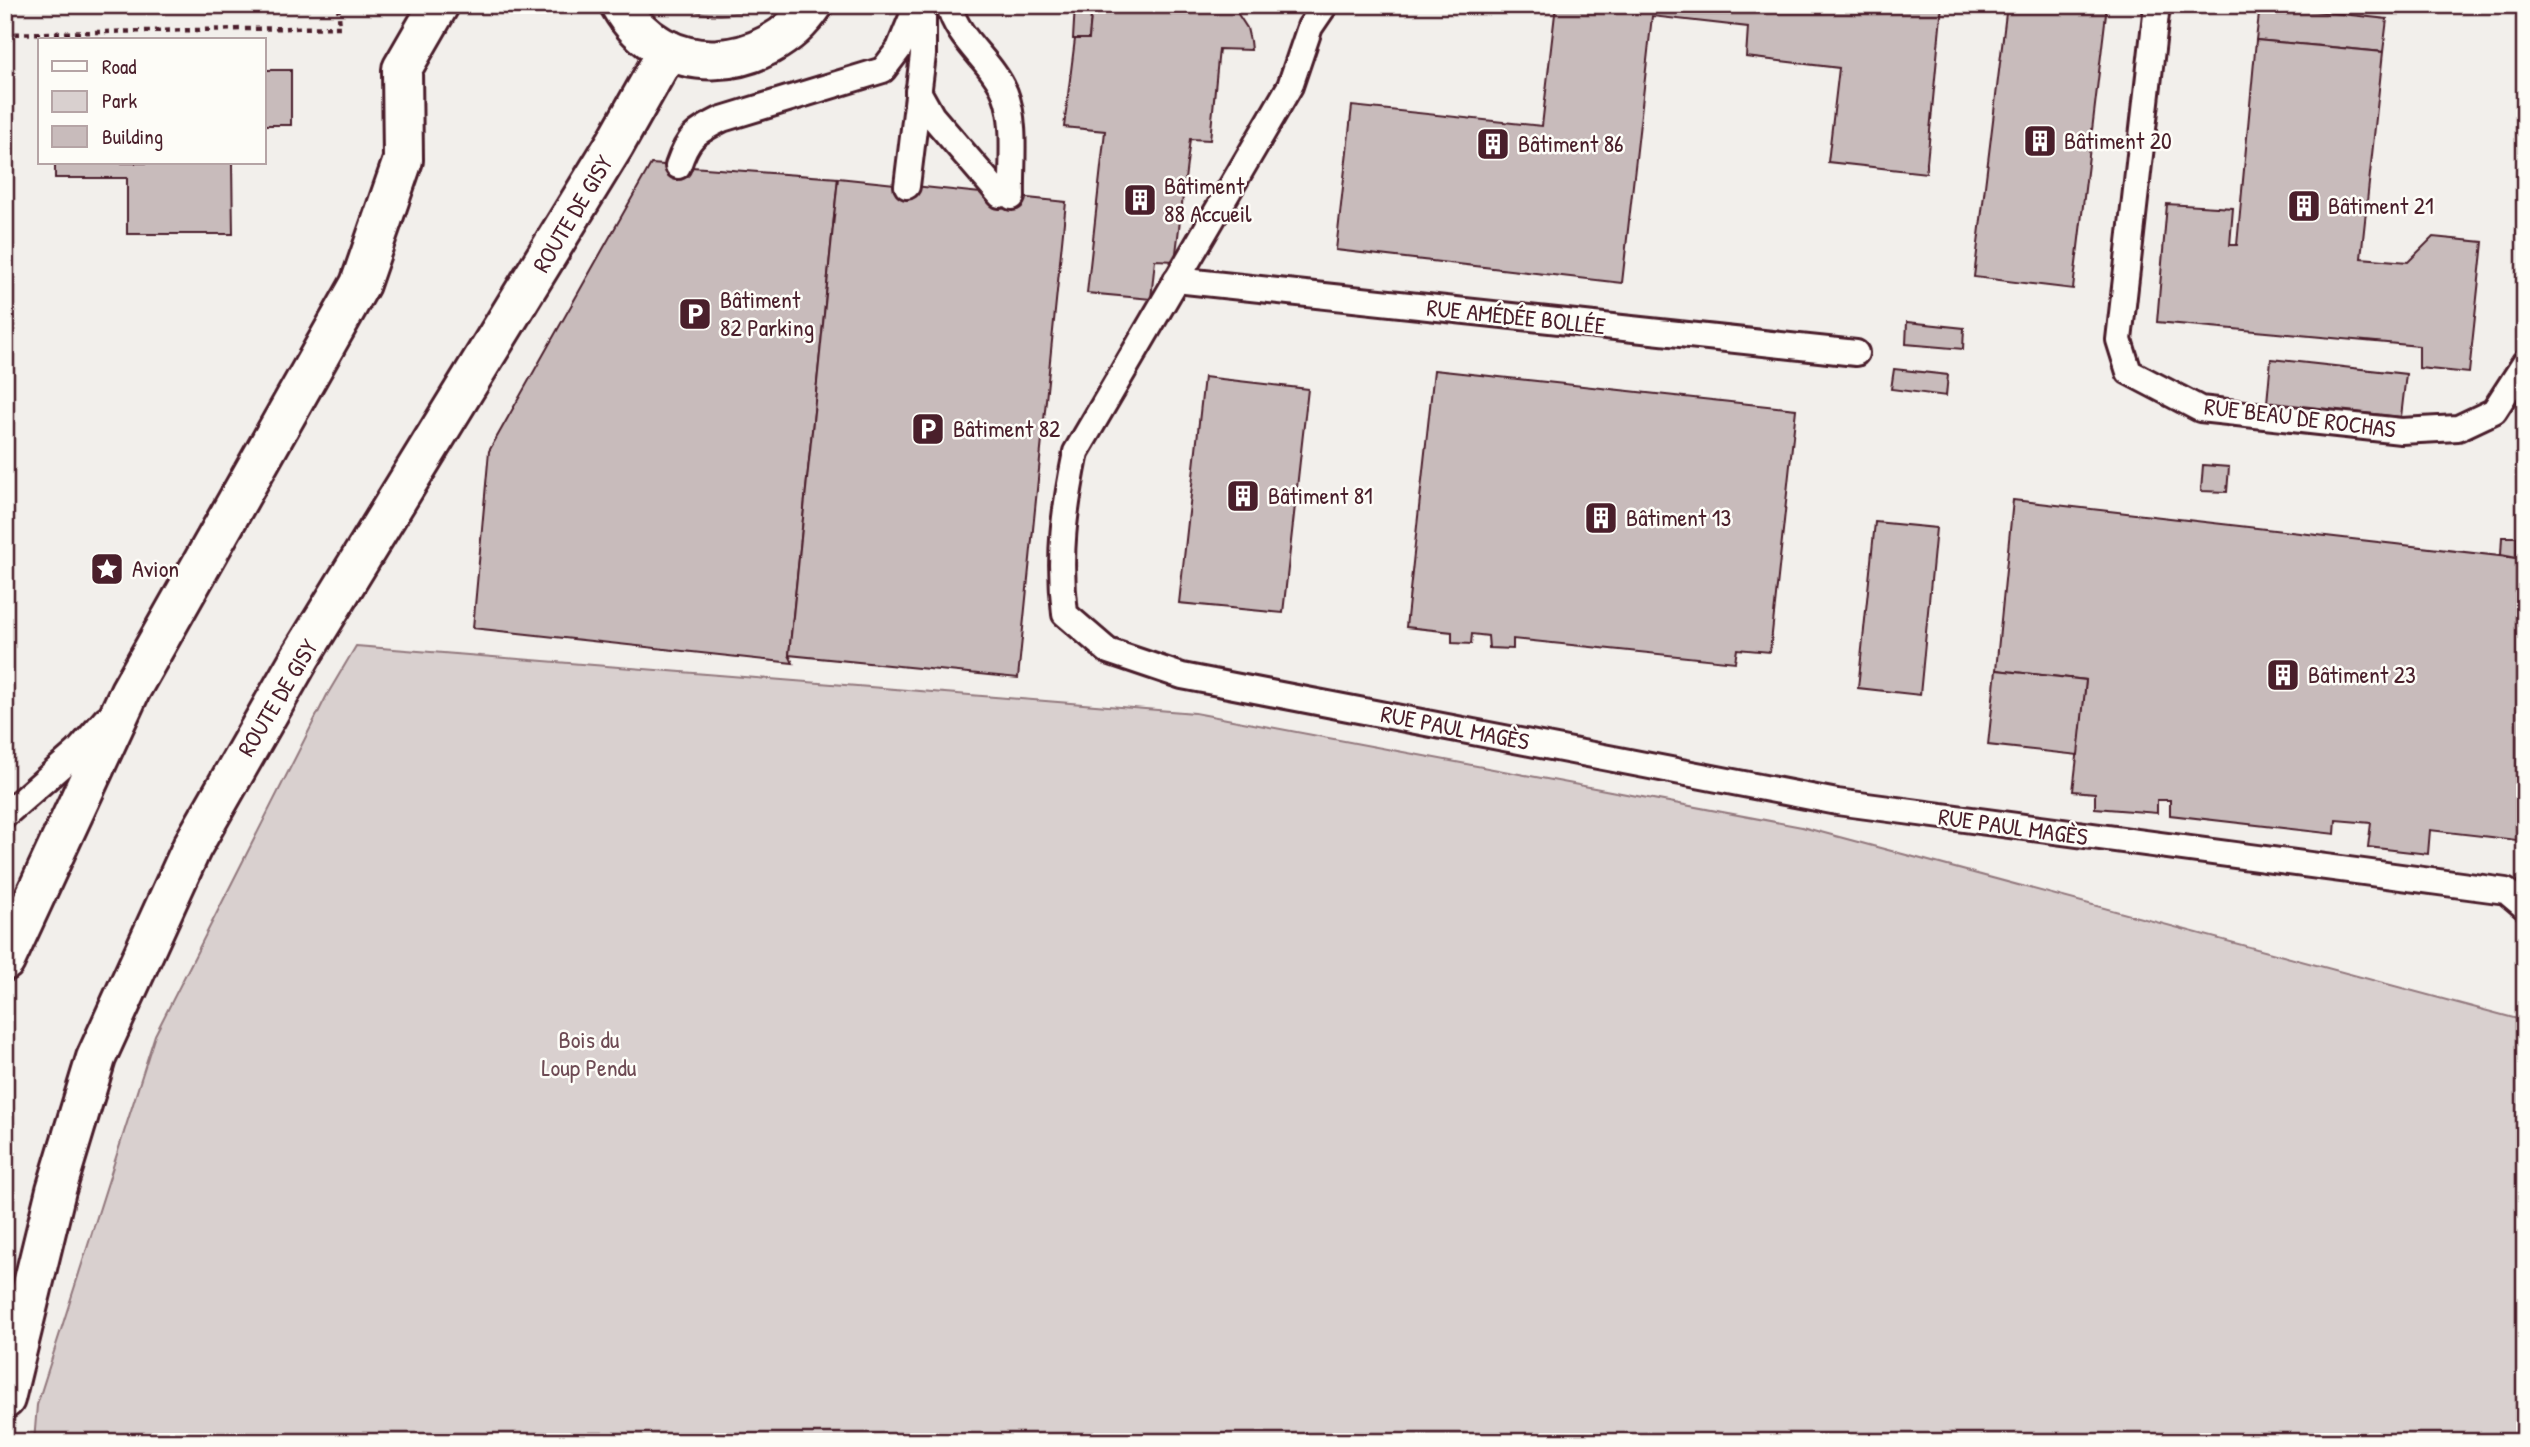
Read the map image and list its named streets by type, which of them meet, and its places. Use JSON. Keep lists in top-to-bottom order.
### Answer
{
  "streets": {
    "street": ["ROUTE DE GISY"],
    "lane": ["RUE AMÉDÉE BOLLÉE", "RUE BEAU DE ROCHAS", "RUE PAUL MAGÈS"]
  },
  "crossings": [
    ["RUE AMÉDÉE BOLLÉE", "RUE PAUL MAGÈS"]
  ],
  "parks": ["Bois du Loup Pendu"],
  "places": {
    "building": [
      "Bâtiment 20",
      "Bâtiment 86",
      "Bâtiment 88 Accueil",
      "Bâtiment 21",
      "Bâtiment 81",
      "Bâtiment 13",
      "Bâtiment 23"
    ],
    "parking": ["Bâtiment 82 Parking", "Bâtiment 82"],
    "place": ["Avion"]
  },
  "legend": ["Road", "Park", "Building"]
}
